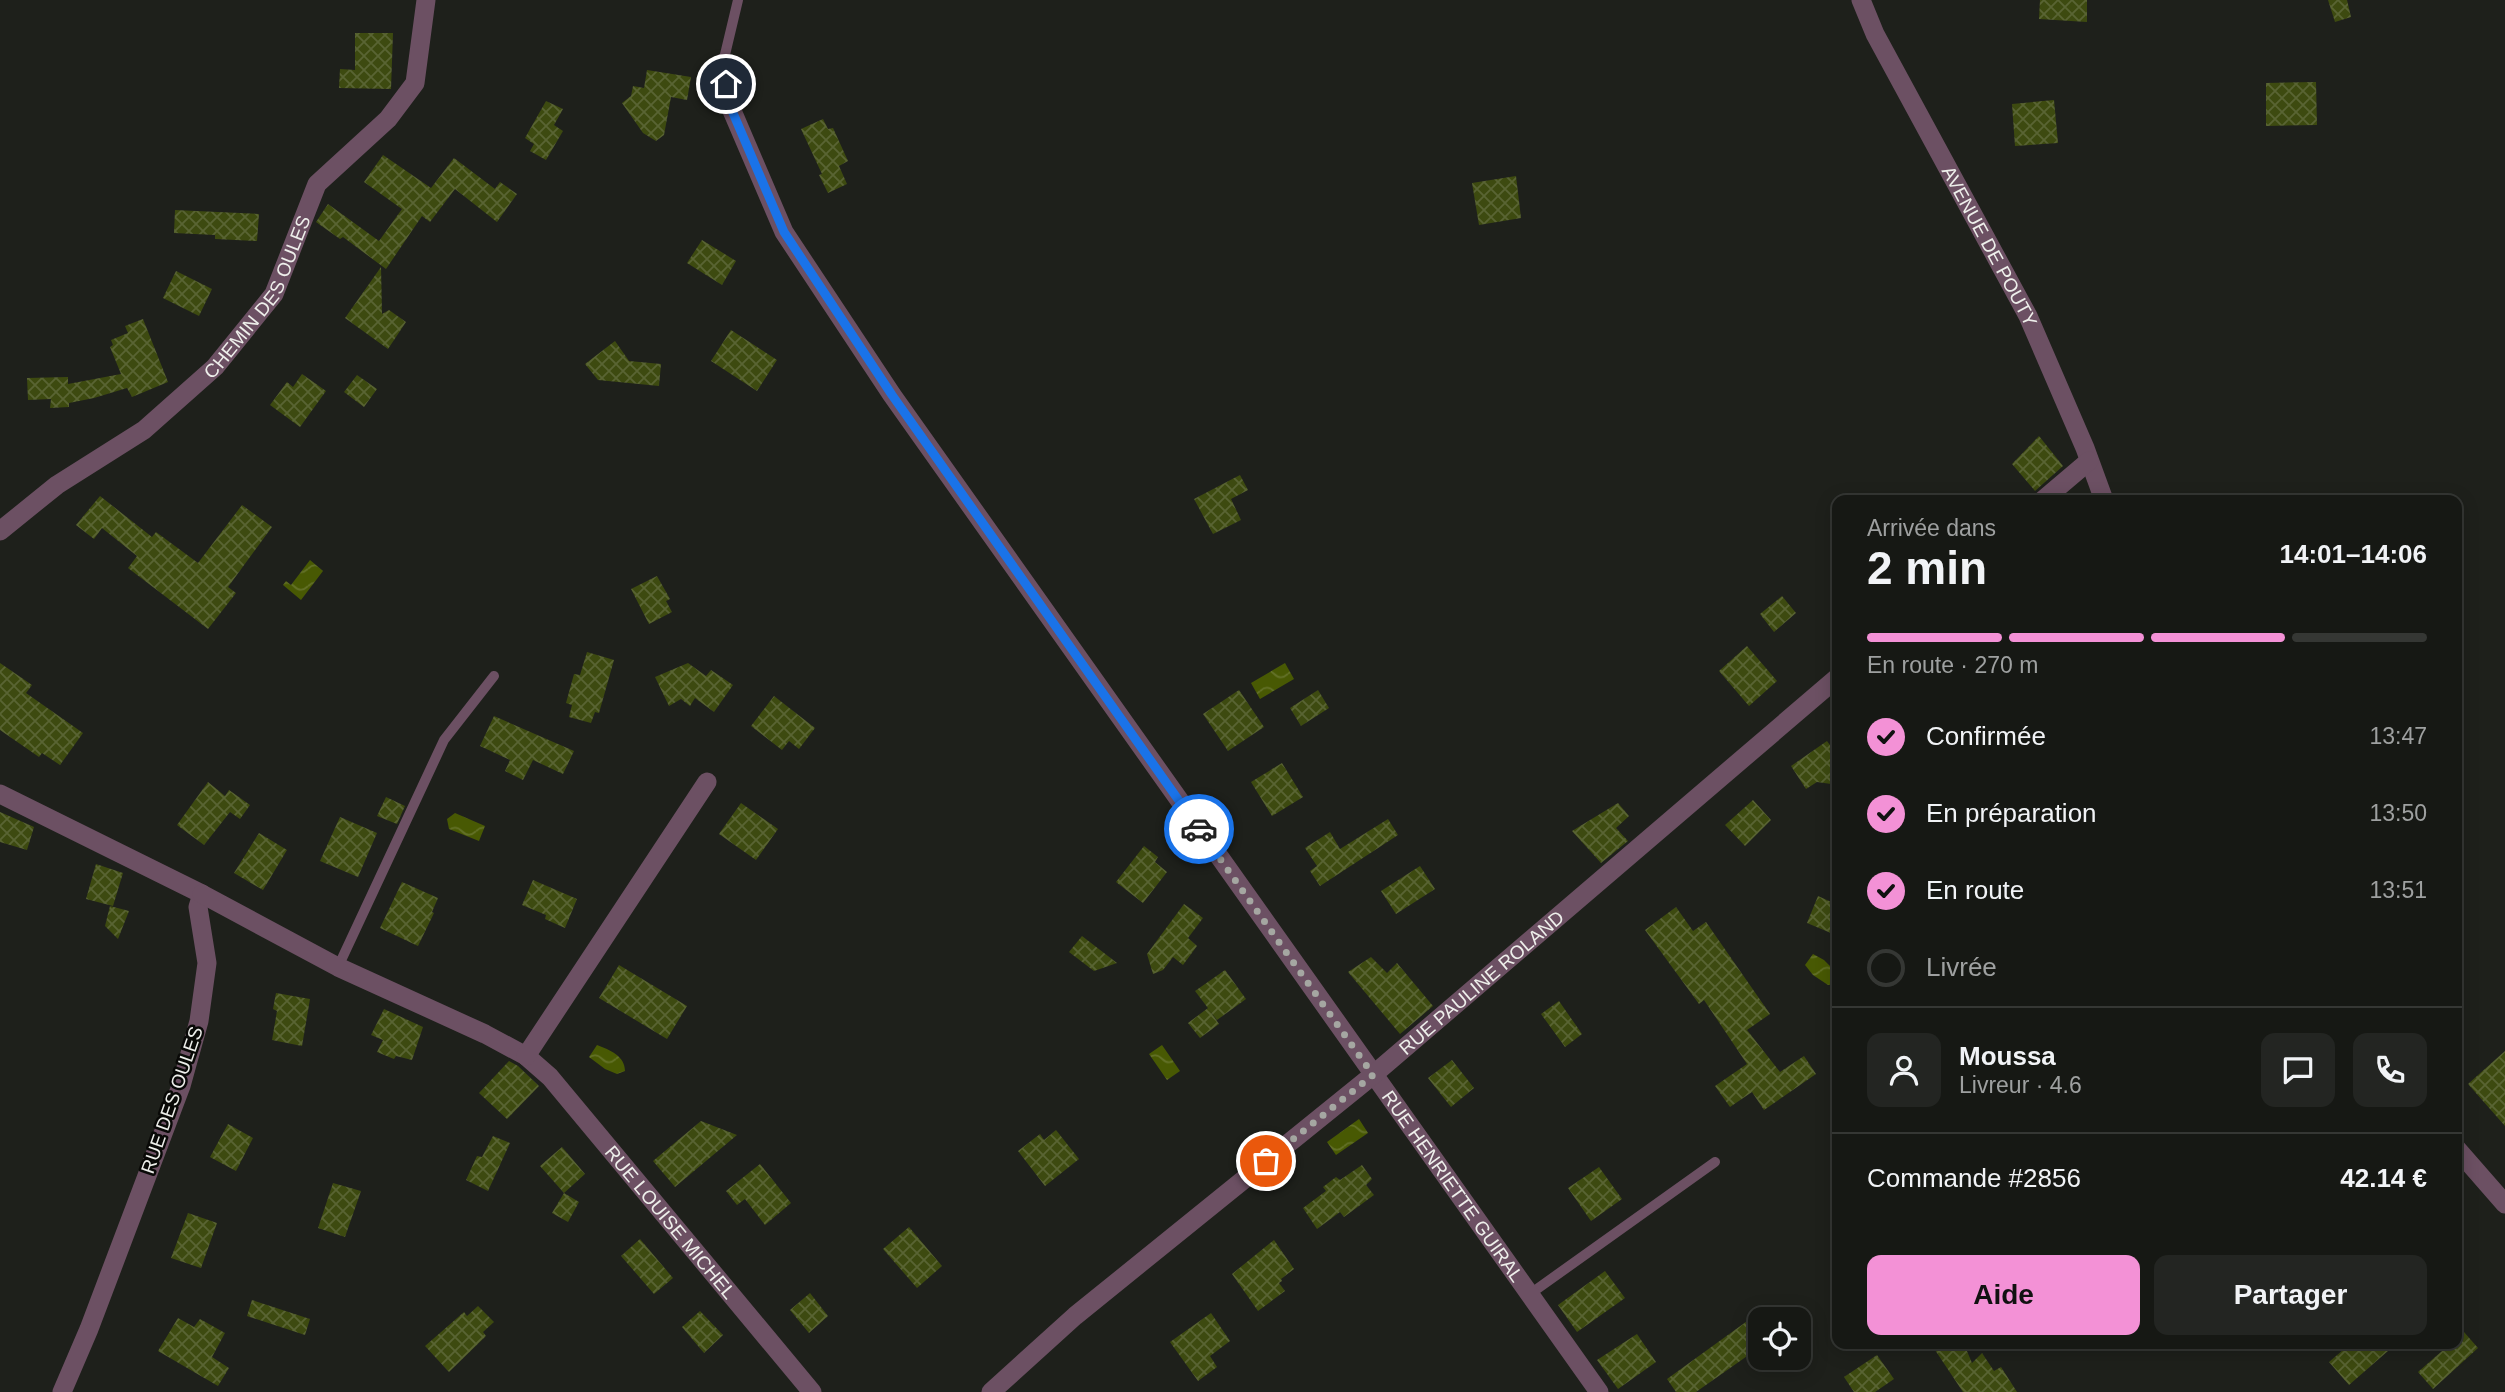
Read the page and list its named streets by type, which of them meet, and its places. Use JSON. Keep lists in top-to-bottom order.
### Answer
{
  "streets": {
    "street": [
      "AVENUE DE POUTY",
      "CHEMIN DES OULES",
      "RUE PAULINE ROLAND",
      "RUE DES OULES",
      "RUE HENRIETTE GUIRAL",
      "RUE LOUISE MICHEL"
    ]
  },
  "crossings": [
    ["RUE PAULINE ROLAND", "RUE HENRIETTE GUIRAL"],
    ["RUE DES OULES", "RUE LOUISE MICHEL"]
  ],
  "page": {
    "heading": ["2 min", "Arrivée dans", "14:01–14:06"],
    "panel": [
      "Moussa",
      "Livreur · 4.6",
      "Commande #2856",
      "42.14 €"
    ],
    "bar": "En route · 270 m",
    "list": [
      ["Confirmée", "13:47"],
      ["En préparation", "13:50"],
      ["En route", "13:51"],
      "Livrée"
    ],
    "buttons": ["Aide", "Partager"]
  }
}
